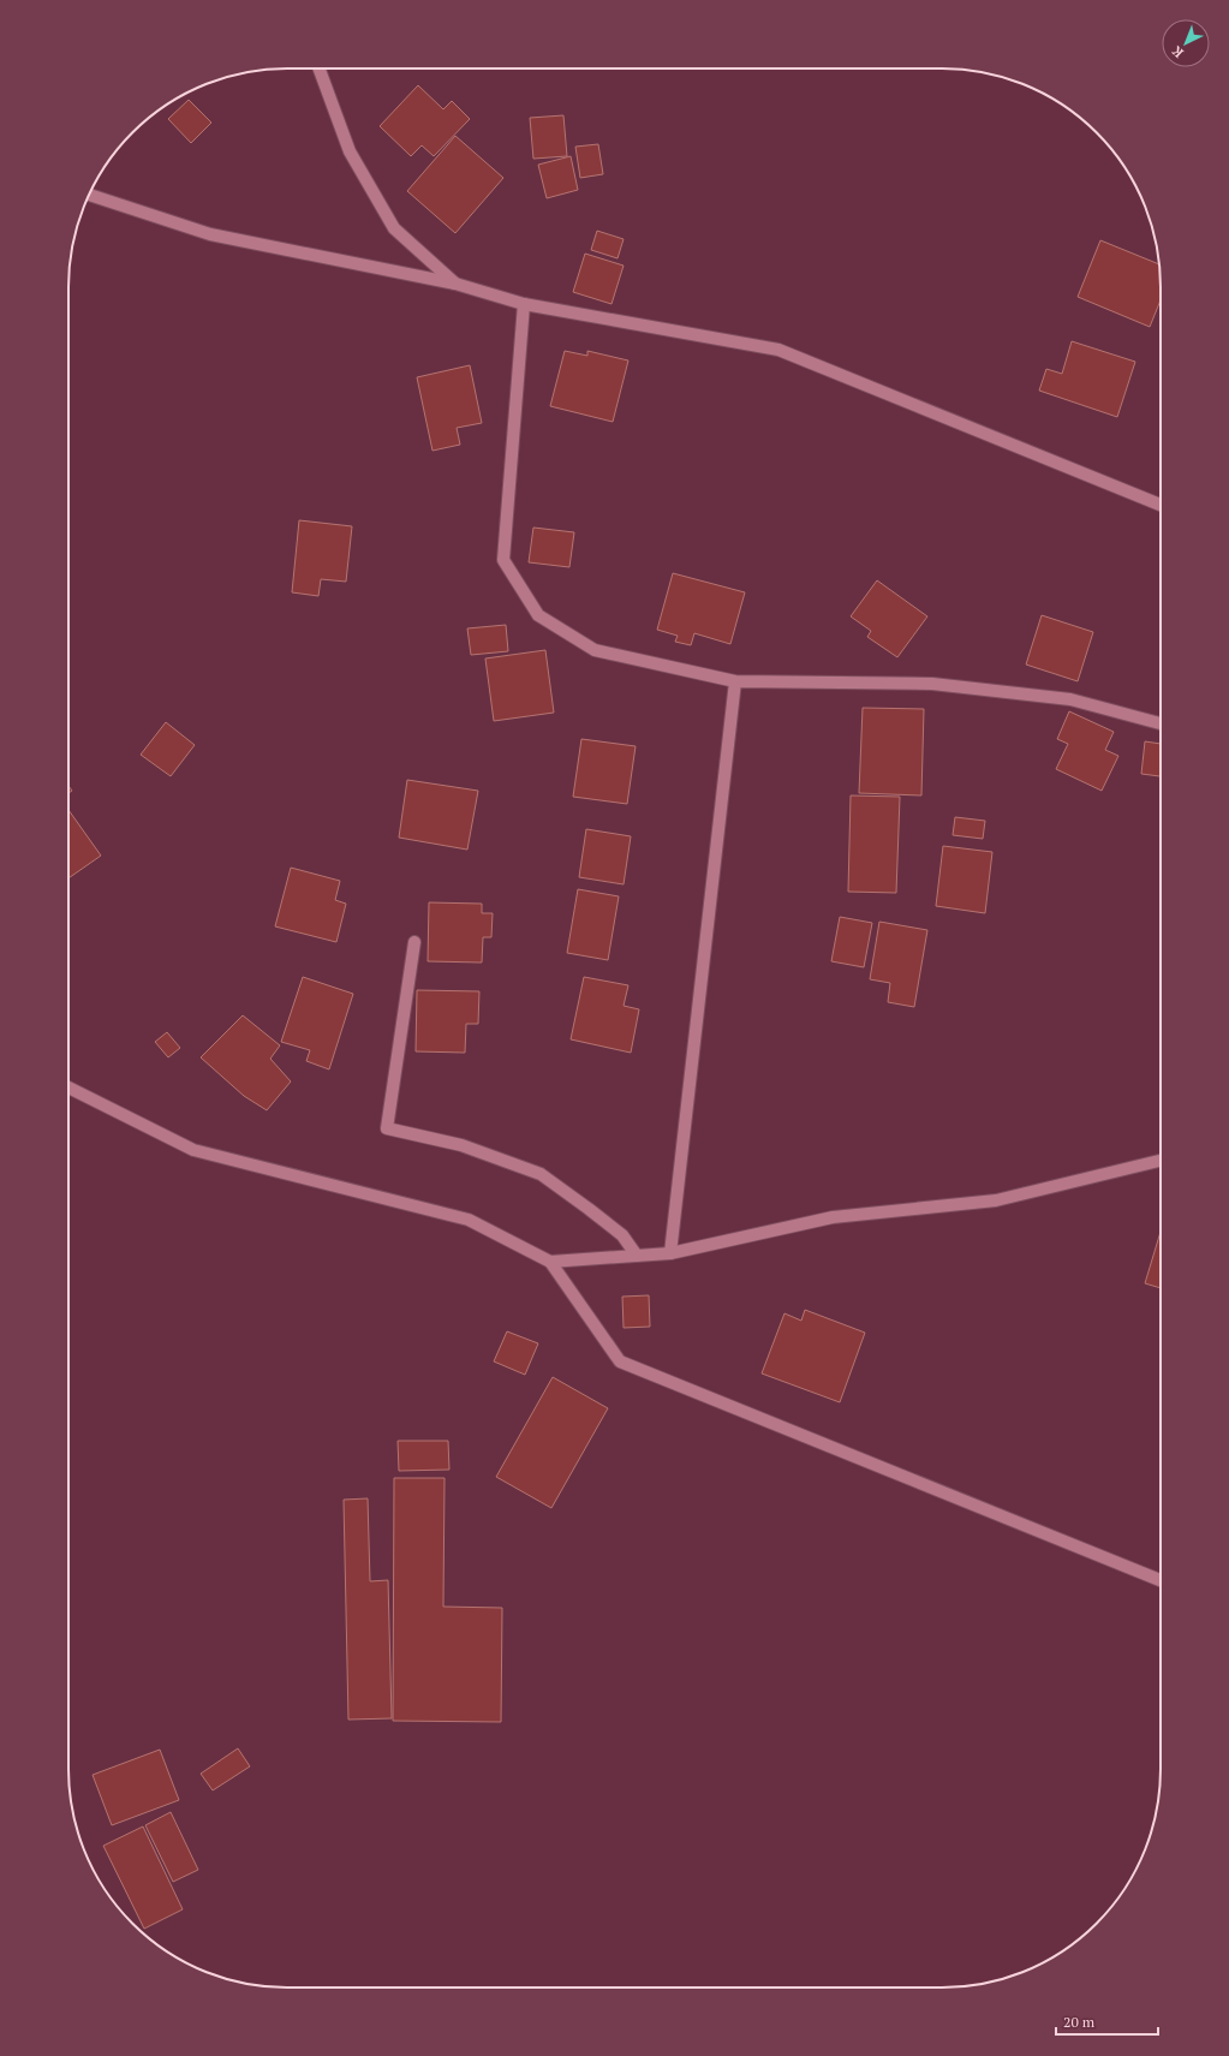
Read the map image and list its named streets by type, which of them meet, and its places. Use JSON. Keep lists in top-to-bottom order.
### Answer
{
  "scale_bar": "20 m",
  "north": "bottom left"
}
